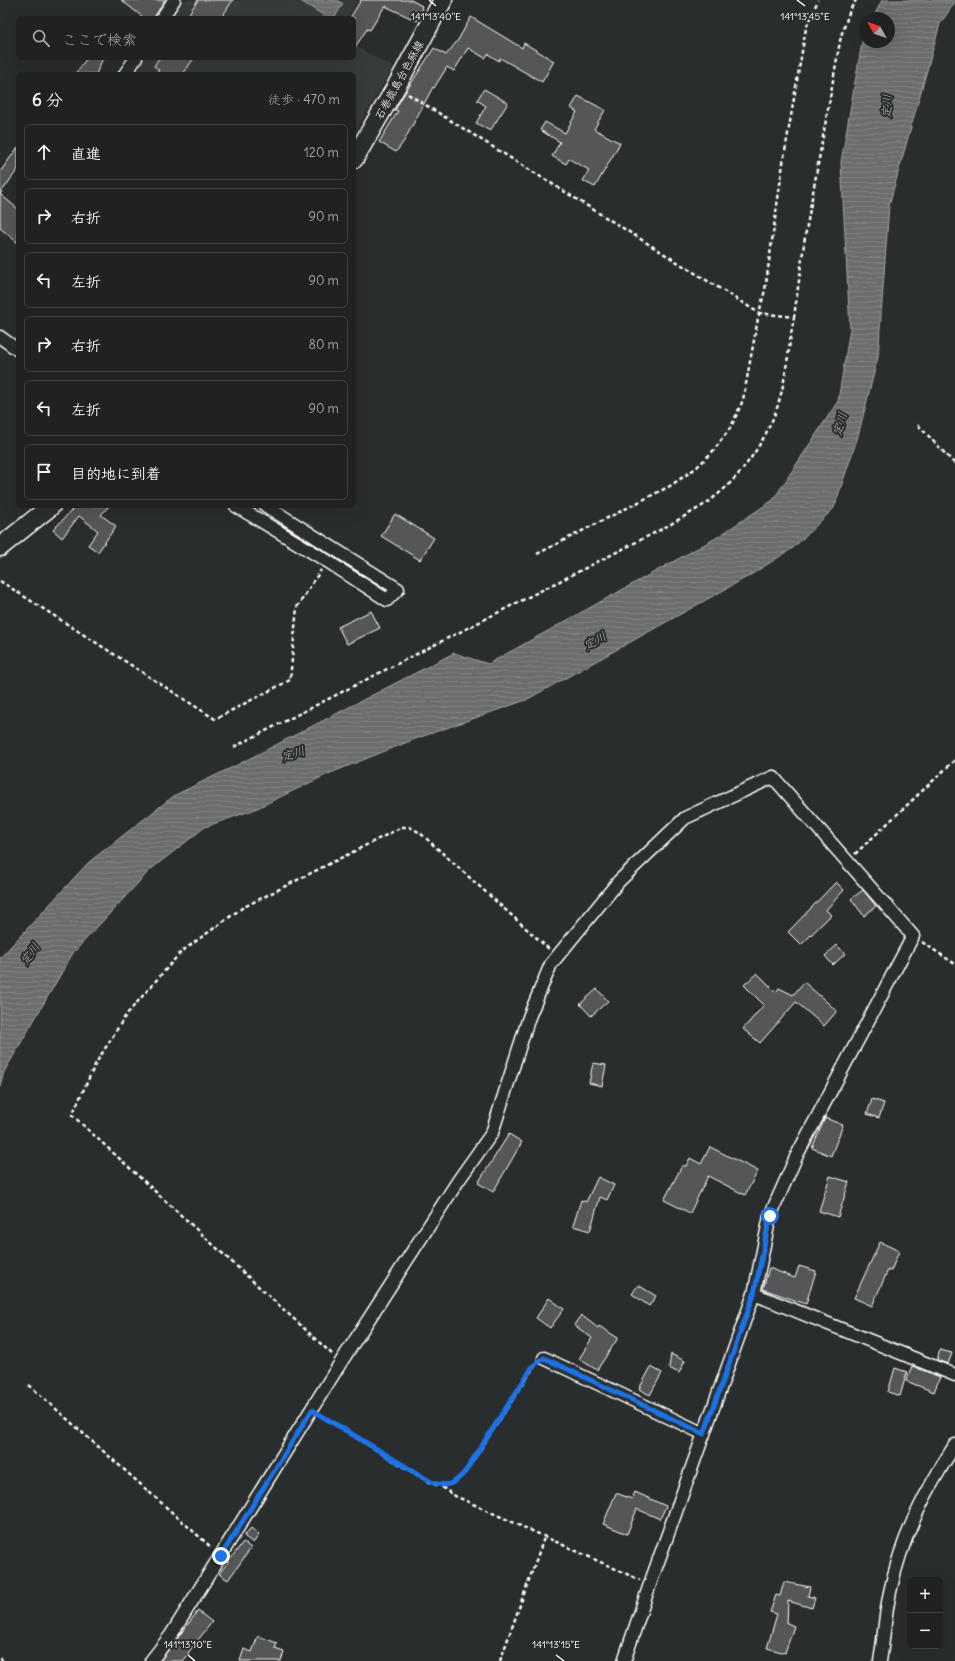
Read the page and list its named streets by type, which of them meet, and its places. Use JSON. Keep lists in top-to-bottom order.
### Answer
{
  "streets": {
    "main road": ["石巻鹿島台色麻線"]
  },
  "water": ["定川"],
  "north": "top left",
  "page": {
    "search": "ここで検索",
    "heading": ["6 分", "徒歩 · 470 m"],
    "list": [
      ["直進", "120 m"],
      ["右折", "90 m"],
      ["左折", "90 m"],
      ["右折", "80 m"],
      ["左折", "90 m"],
      "目的地に到着"
    ],
    "map_buttons": ["+", "−"]
  },
  "coordinates": [
    "141°13'40\"E",
    "141°13'45\"E",
    "141°13'10\"E",
    "141°13'15\"E"
  ]
}
